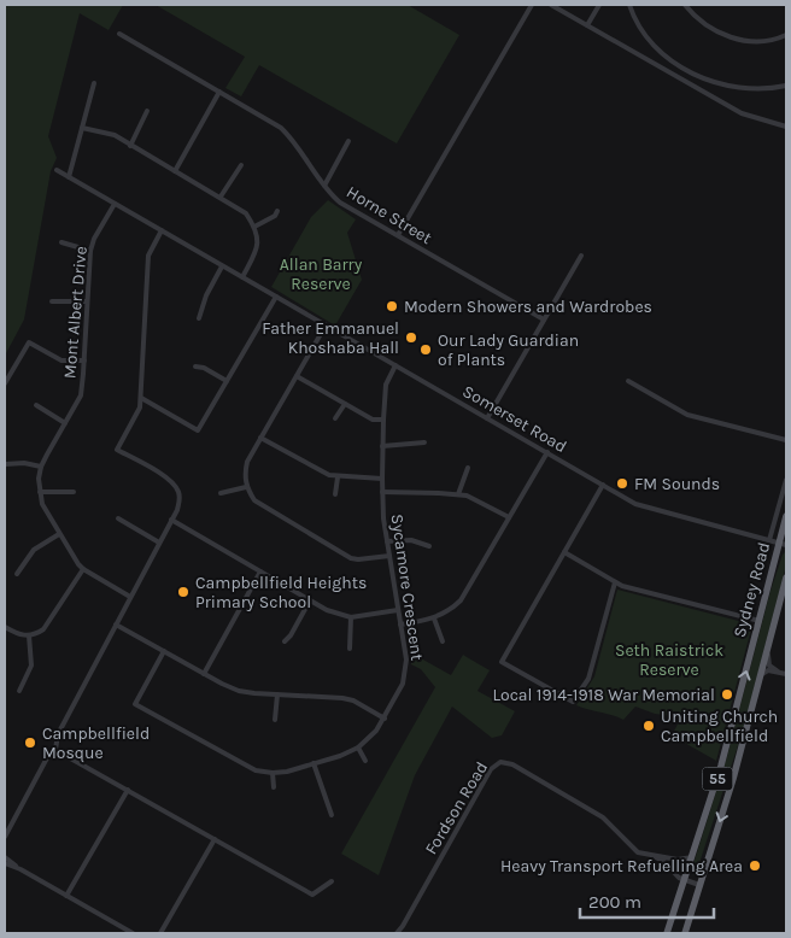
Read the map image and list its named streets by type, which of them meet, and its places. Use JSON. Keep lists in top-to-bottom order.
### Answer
{
  "streets": {
    "highway": ["Sydney Road", "55"],
    "street": [
      "Horne Street",
      "Mont Albert Drive",
      "Somerset Road",
      "Sycamore Crescent",
      "Fordson Road"
    ]
  },
  "crossings": [
    ["Mont Albert Drive", "Somerset Road"],
    ["Somerset Road", "Sycamore Crescent"],
    ["Somerset Road", "Sydney Road"],
    ["Sydney Road", "Fordson Road"]
  ],
  "parks": ["Allan Barry Reserve", "Seth Raistrick Reserve"],
  "places": [
    "Modern Showers and Wardrobes",
    "Father Emmanuel Khoshaba Hall",
    "Our Lady Guardian of Plants",
    "FM Sounds",
    "Campbellfield Heights Primary School",
    "Local 1914-1918 War Memorial",
    "Uniting Church Campbellfield",
    "Campbellfield Mosque",
    "Heavy Transport Refuelling Area"
  ],
  "scale_bar": "200 m"
}
